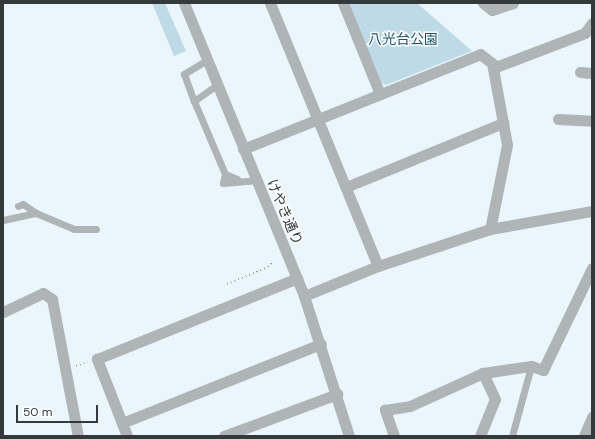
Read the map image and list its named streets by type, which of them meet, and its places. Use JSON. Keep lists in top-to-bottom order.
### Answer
{
  "streets": {
    "street": ["けやき通り"]
  },
  "parks": ["八光台公園"],
  "scale_bar": "50 m"
}
